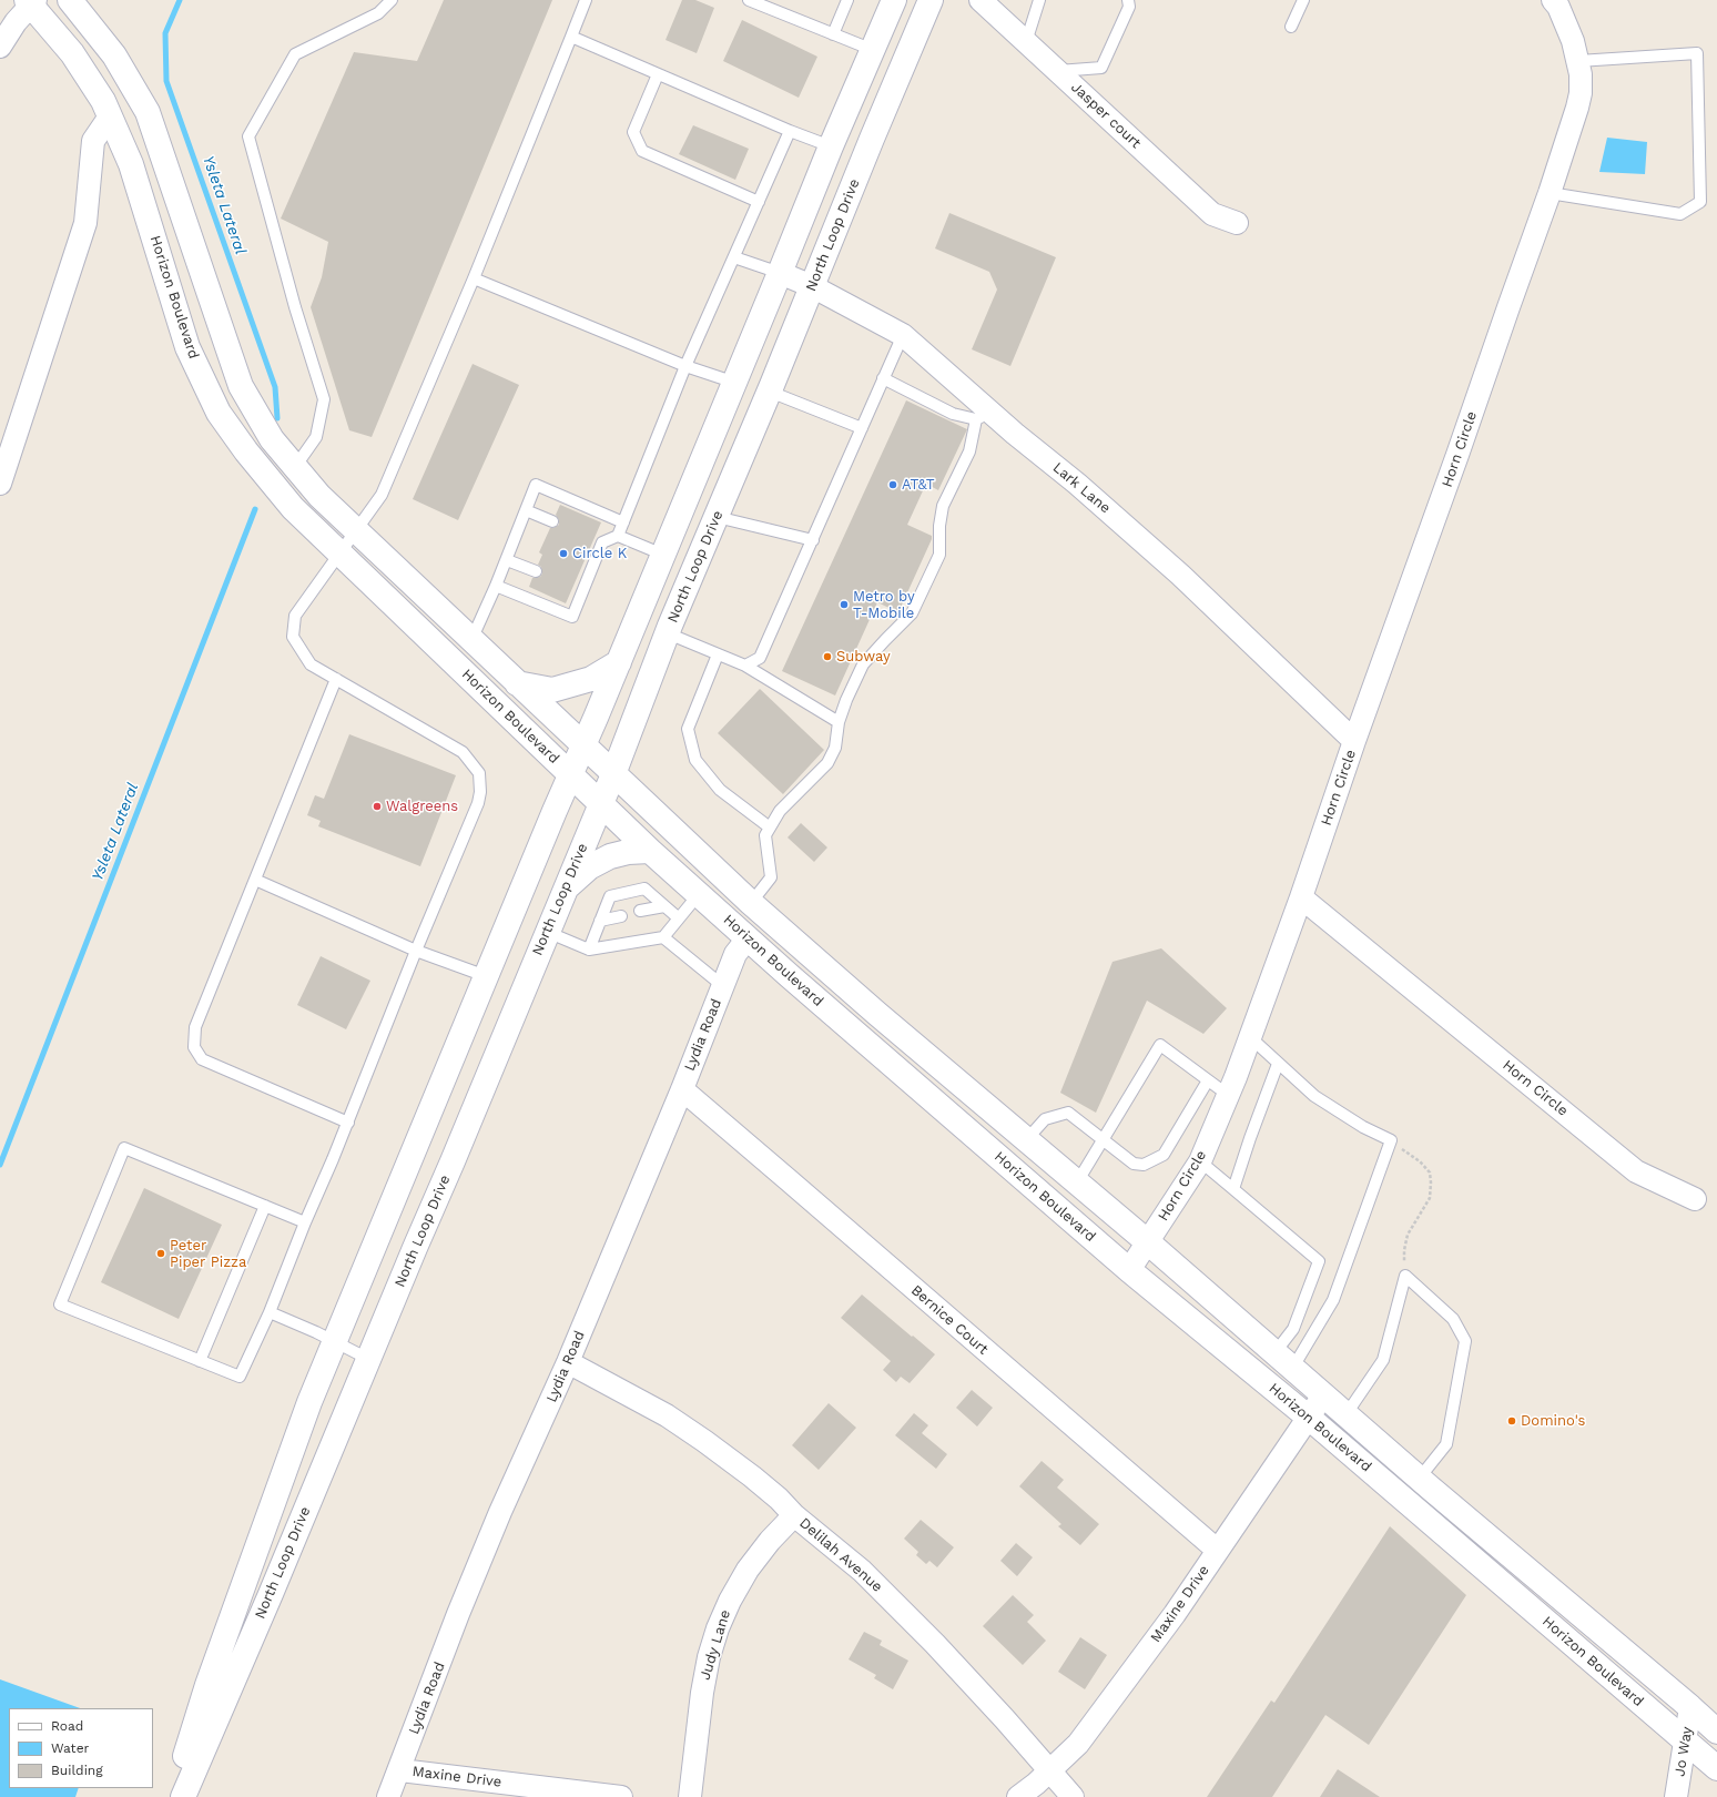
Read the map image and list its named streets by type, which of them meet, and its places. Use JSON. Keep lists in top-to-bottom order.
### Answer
{
  "streets": {
    "main road": ["North Loop Drive", "Horizon Boulevard"],
    "street": [
      "Jasper court",
      "Horn Circle",
      "Lark Lane",
      "Lydia Road",
      "Bernice Court",
      "Delilah Avenue",
      "Maxine Drive",
      "Judy Lane",
      "Jo Way"
    ]
  },
  "crossings": [
    ["North Loop Drive", "Horizon Boulevard"],
    ["North Loop Drive", "Lark Lane"],
    ["Horizon Boulevard", "Horn Circle"],
    ["Horizon Boulevard", "Lydia Road"],
    ["Horizon Boulevard", "Maxine Drive"],
    ["Horizon Boulevard", "Jo Way"],
    ["Horn Circle", "Lark Lane"],
    ["Lydia Road", "Bernice Court"],
    ["Lydia Road", "Delilah Avenue"],
    ["Lydia Road", "Maxine Drive"],
    ["Bernice Court", "Maxine Drive"],
    ["Delilah Avenue", "Maxine Drive"],
    ["Delilah Avenue", "Judy Lane"]
  ],
  "water": ["Ysleta Lateral"],
  "places": [
    "AT&T",
    "Circle K",
    "Metro by T-Mobile",
    "Subway",
    "Walgreens",
    "Peter Piper Pizza",
    "Domino's"
  ],
  "legend": ["Road", "Water", "Building"]
}
